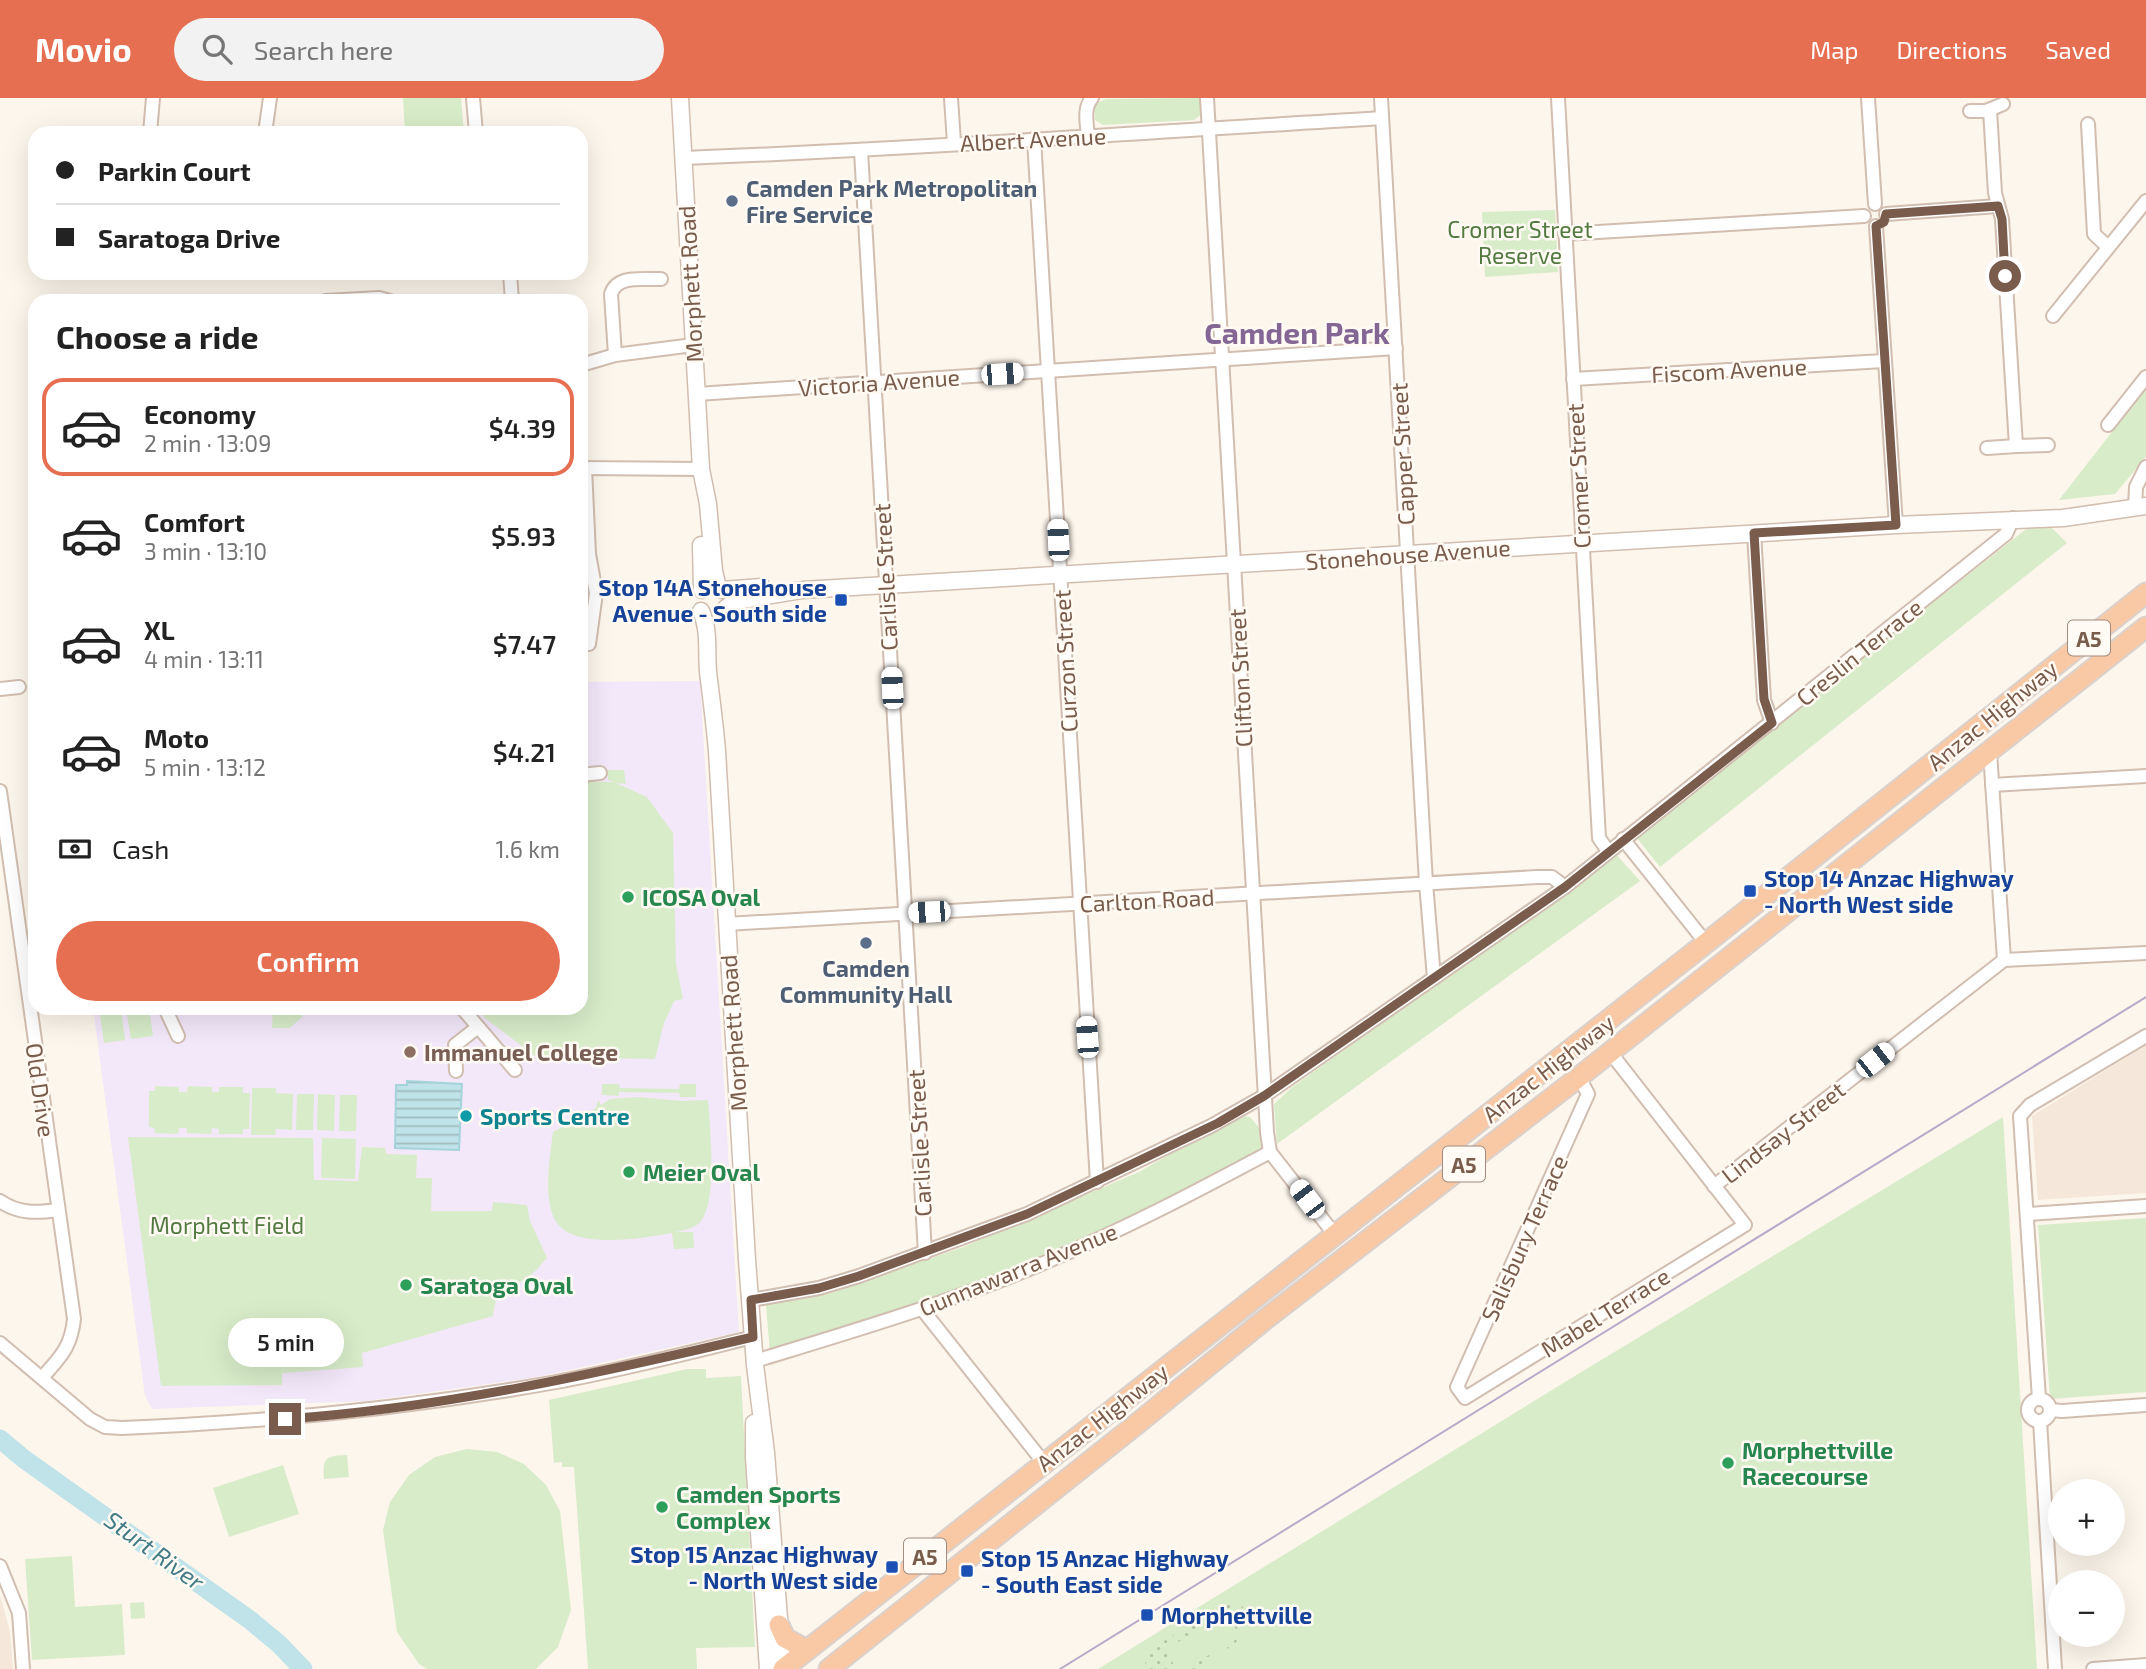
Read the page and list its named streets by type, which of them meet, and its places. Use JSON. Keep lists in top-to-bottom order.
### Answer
{
  "streets": {
    "highway": ["A5", "Anzac Highway"],
    "street": [
      "Albert Avenue",
      "Morphett Road",
      "Fiscom Avenue",
      "Victoria Avenue",
      "Capper Street",
      "Cromer Street",
      "Stonehouse Avenue",
      "Carlisle Street",
      "Creslin Terrace",
      "Curzon Street",
      "Clifton Street",
      "Carlton Road",
      "Old Drive",
      "Lindsay Street",
      "Salisbury Terrace",
      "Gunnawarra Avenue",
      "Mabel Terrace"
    ]
  },
  "crossings": [
    ["Albert Avenue", "Morphett Road"],
    ["Albert Avenue", "Capper Street"],
    ["Albert Avenue", "Carlisle Street"],
    ["Albert Avenue", "Curzon Street"],
    ["Albert Avenue", "Clifton Street"],
    ["Morphett Road", "Victoria Avenue"],
    ["Morphett Road", "Stonehouse Avenue"],
    ["Morphett Road", "Creslin Terrace"],
    ["Morphett Road", "Anzac Highway"],
    ["Morphett Road", "Carlton Road"],
    ["Morphett Road", "Gunnawarra Avenue"],
    ["Fiscom Avenue", "Cromer Street"],
    ["Victoria Avenue", "Capper Street"],
    ["Victoria Avenue", "Carlisle Street"],
    ["Victoria Avenue", "Curzon Street"],
    ["Victoria Avenue", "Clifton Street"],
    ["Capper Street", "Stonehouse Avenue"],
    ["Capper Street", "Creslin Terrace"],
    ["Capper Street", "Carlton Road"],
    ["Cromer Street", "Stonehouse Avenue"],
    ["Cromer Street", "Creslin Terrace"],
    ["Stonehouse Avenue", "Carlisle Street"],
    ["Stonehouse Avenue", "Creslin Terrace"],
    ["Stonehouse Avenue", "Curzon Street"],
    ["Stonehouse Avenue", "Clifton Street"],
    ["Carlisle Street", "Creslin Terrace"],
    ["Carlisle Street", "Carlton Road"],
    ["Creslin Terrace", "Curzon Street"],
    ["Creslin Terrace", "Clifton Street"],
    ["Creslin Terrace", "Carlton Road"],
    ["Curzon Street", "Carlton Road"],
    ["Clifton Street", "Carlton Road"],
    ["Clifton Street", "Gunnawarra Avenue"],
    ["Anzac Highway", "Salisbury Terrace"],
    ["Lindsay Street", "Mabel Terrace"],
    ["Salisbury Terrace", "Mabel Terrace"]
  ],
  "districts": ["Camden Park"],
  "water": ["Sturt River"],
  "parks": ["Cromer Street Reserve", "Morphett Field"],
  "places": {
    "other": [
      "Camden Park Metropolitan Fire Service",
      "ICOSA Oval",
      "Camden Community Hall",
      "Immanuel College",
      "Sports Centre",
      "Meier Oval",
      "Saratoga Oval",
      "Morphettville Racecourse",
      "Camden Sports Complex"
    ],
    "transit": [
      "Stop 14A Stonehouse Avenue - South side",
      "Stop 14 Anzac Highway - North West side",
      "Stop 15 Anzac Highway - North West side",
      "Stop 15 Anzac Highway - South East side",
      "Morphettville"
    ]
  },
  "page": {
    "header": "Movio",
    "search": "Search here",
    "nav": ["Map", "Directions", "Saved"],
    "banner": ["Parkin Court", "Saratoga Drive"],
    "heading": "Choose a ride",
    "list": [
      {
        "name": "Economy",
        "note": "2 min · 13:09",
        "value": "$4.39"
      },
      {
        "name": "Comfort",
        "note": "3 min · 13:10",
        "value": "$5.93"
      },
      {
        "name": "XL",
        "note": "4 min · 13:11",
        "value": "$7.47"
      },
      {
        "name": "Moto",
        "note": "5 min · 13:12",
        "value": "$4.21"
      }
    ],
    "pay": ["Cash", "1.6 km"],
    "buttons": "Confirm",
    "bubble": "5 min",
    "map_buttons": ["+", "−"]
  }
}
